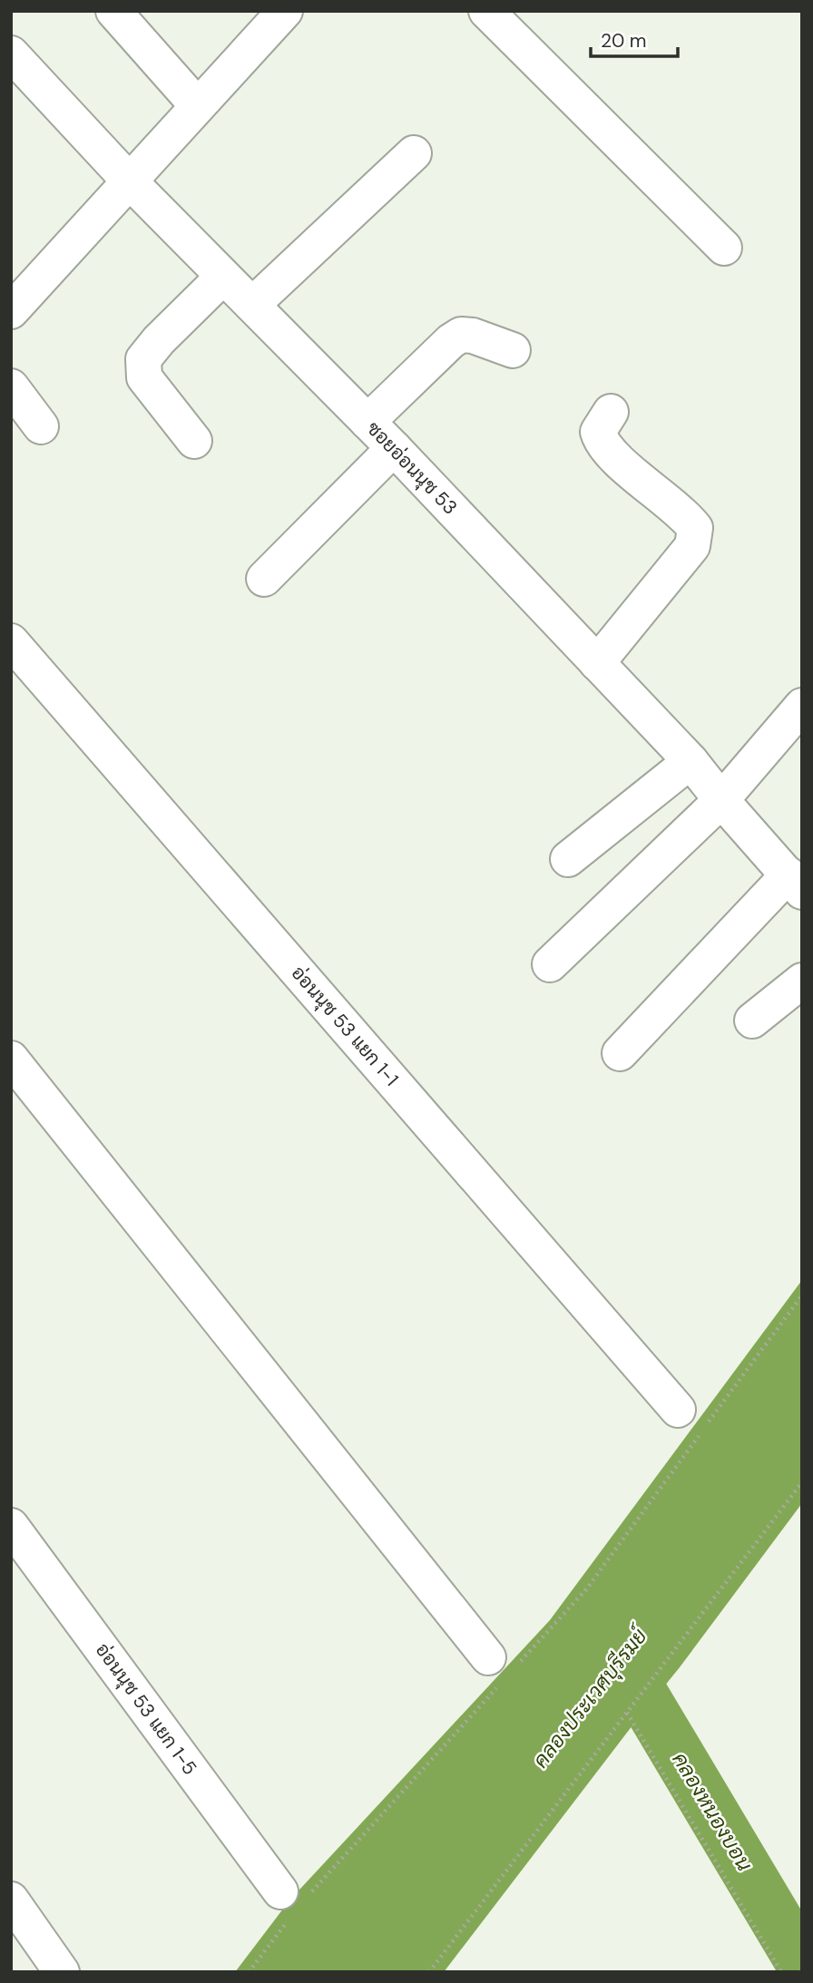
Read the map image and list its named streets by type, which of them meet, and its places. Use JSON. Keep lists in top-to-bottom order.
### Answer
{
  "streets": {
    "street": ["ซอยอ่อนนุช 53", "อ่อนนุช 53 แยก 1-1", "อ่อนนุช 53 แยก 1-5"]
  },
  "water": ["คลองประเวศบุรีรมย์", "คลองหนองบอน"],
  "scale_bar": "20 m"
}
